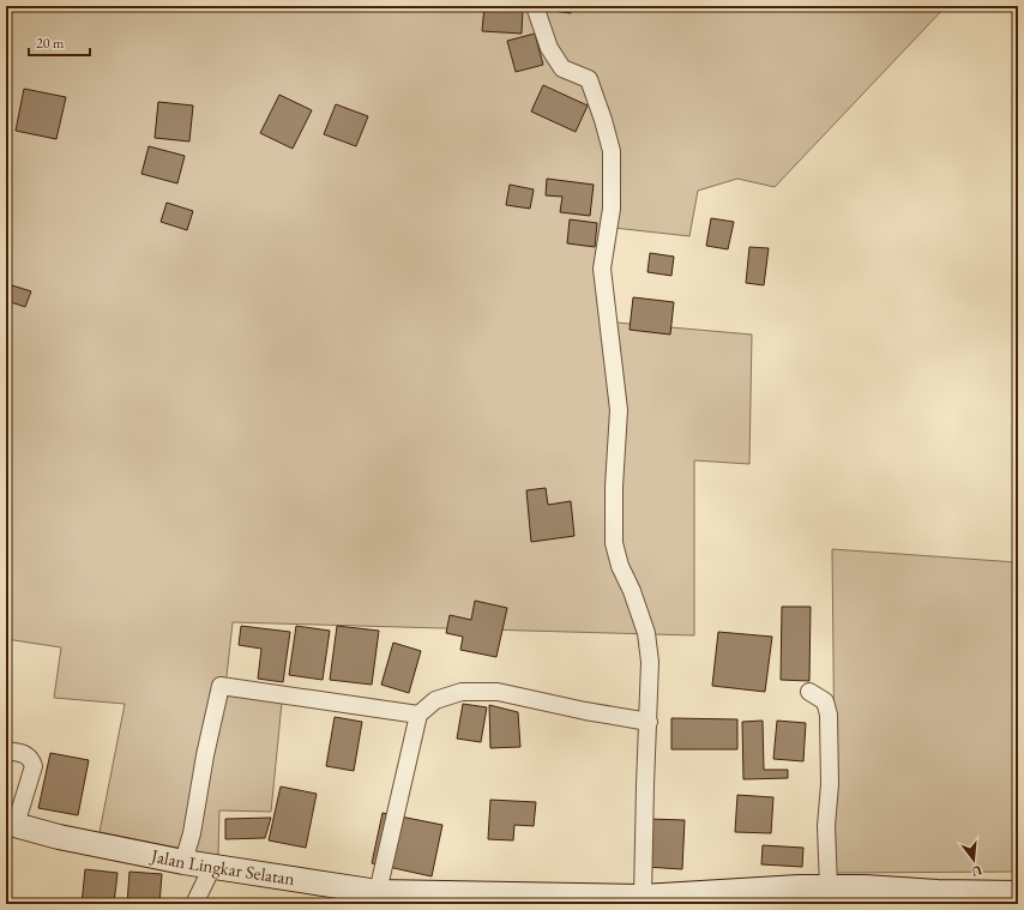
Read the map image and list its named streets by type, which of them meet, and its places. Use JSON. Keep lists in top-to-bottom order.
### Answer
{
  "streets": {
    "street": ["Jalan Lingkar Selatan"]
  },
  "scale_bar": "20 m",
  "north": "bottom"
}
